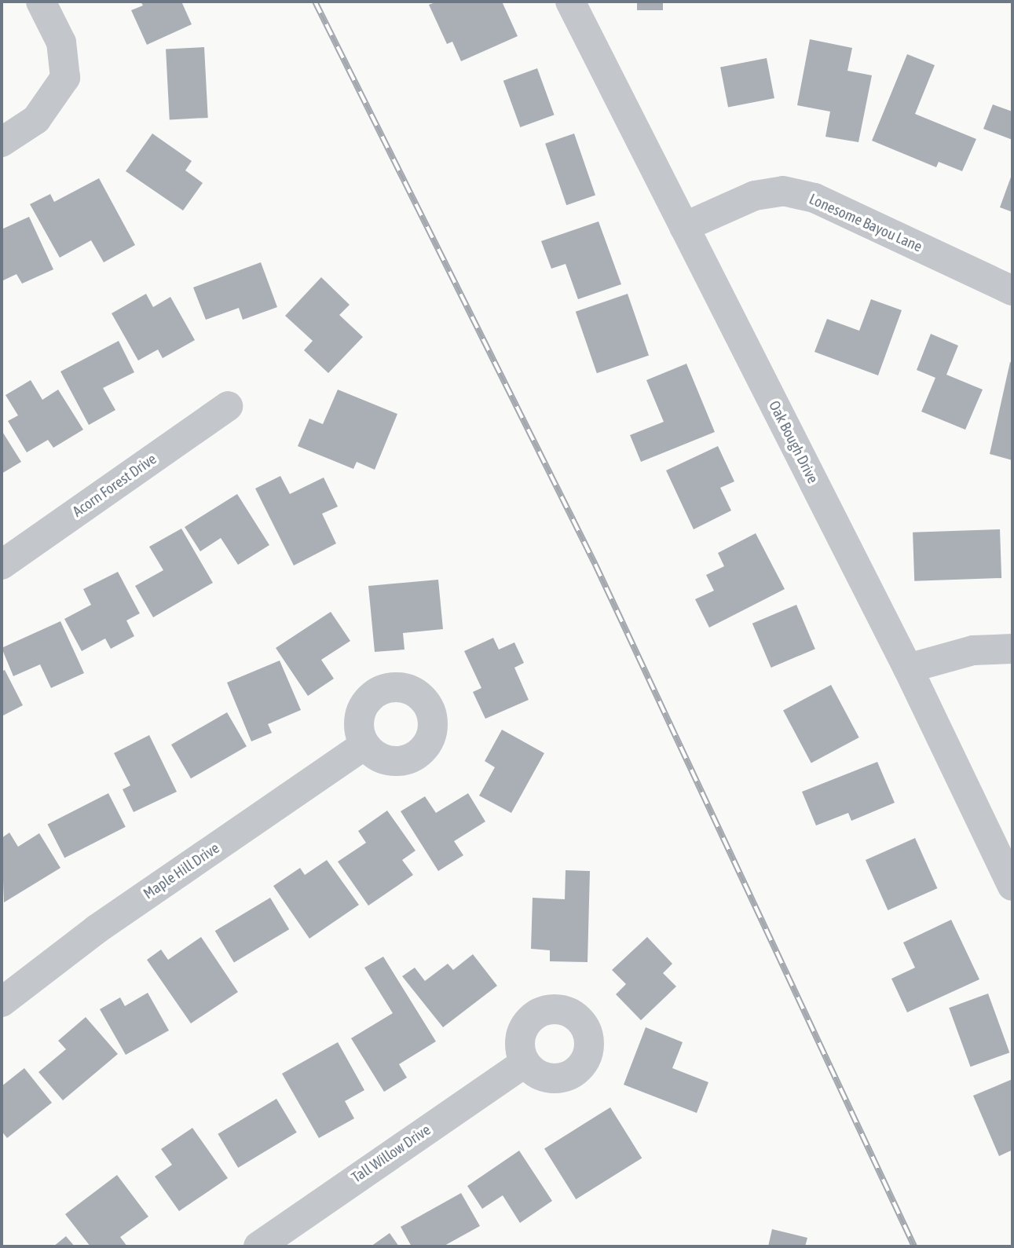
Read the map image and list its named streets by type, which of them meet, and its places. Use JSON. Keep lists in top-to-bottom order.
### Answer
{
  "streets": {
    "street": [
      "Lonesome Bayou Lane",
      "Oak Bough Drive",
      "Acorn Forest Drive",
      "Maple Hill Drive",
      "Tall Willow Drive"
    ]
  },
  "crossings": [
    ["Lonesome Bayou Lane", "Oak Bough Drive"]
  ]
}
